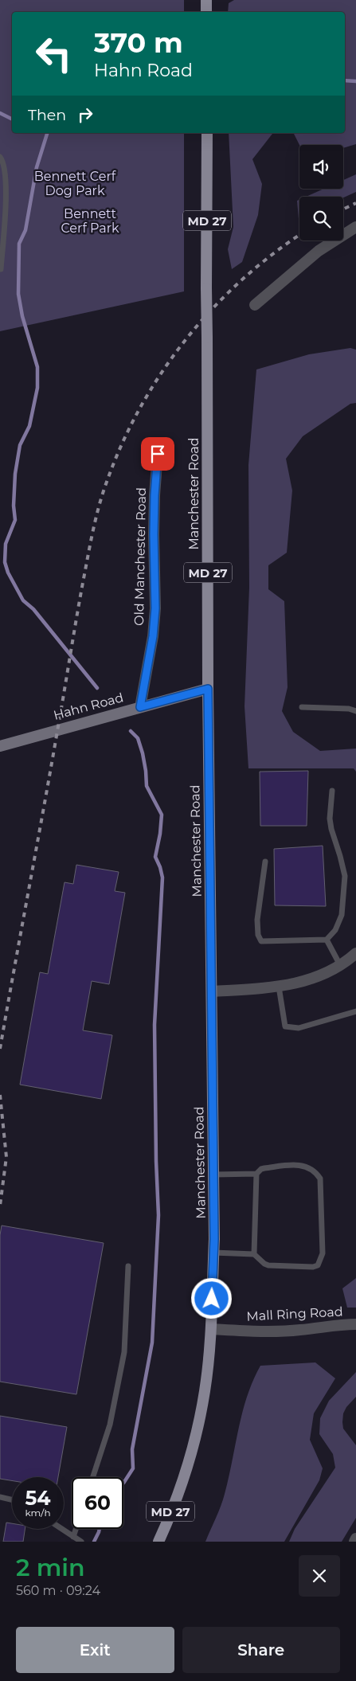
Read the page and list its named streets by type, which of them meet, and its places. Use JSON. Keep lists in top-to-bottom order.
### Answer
{
  "streets": {
    "main road": ["MD 27", "Manchester Road", "Hahn Road"],
    "street": ["Old Manchester Road", "Mall Ring Road"]
  },
  "crossings": [
    ["Manchester Road", "Hahn Road"],
    ["Manchester Road", "Mall Ring Road"],
    ["Old Manchester Road", "Hahn Road"]
  ],
  "parks": ["Bennett Cerf Dog Park", "Bennett Cerf Park"],
  "page": {
    "turn": ["370 m", "Hahn Road"],
    "then": "Then",
    "speed": "54 km/h",
    "limit": "60",
    "heading": ["2 min", "560 m · 09:24"],
    "buttons": ["Exit", "Share"]
  }
}
